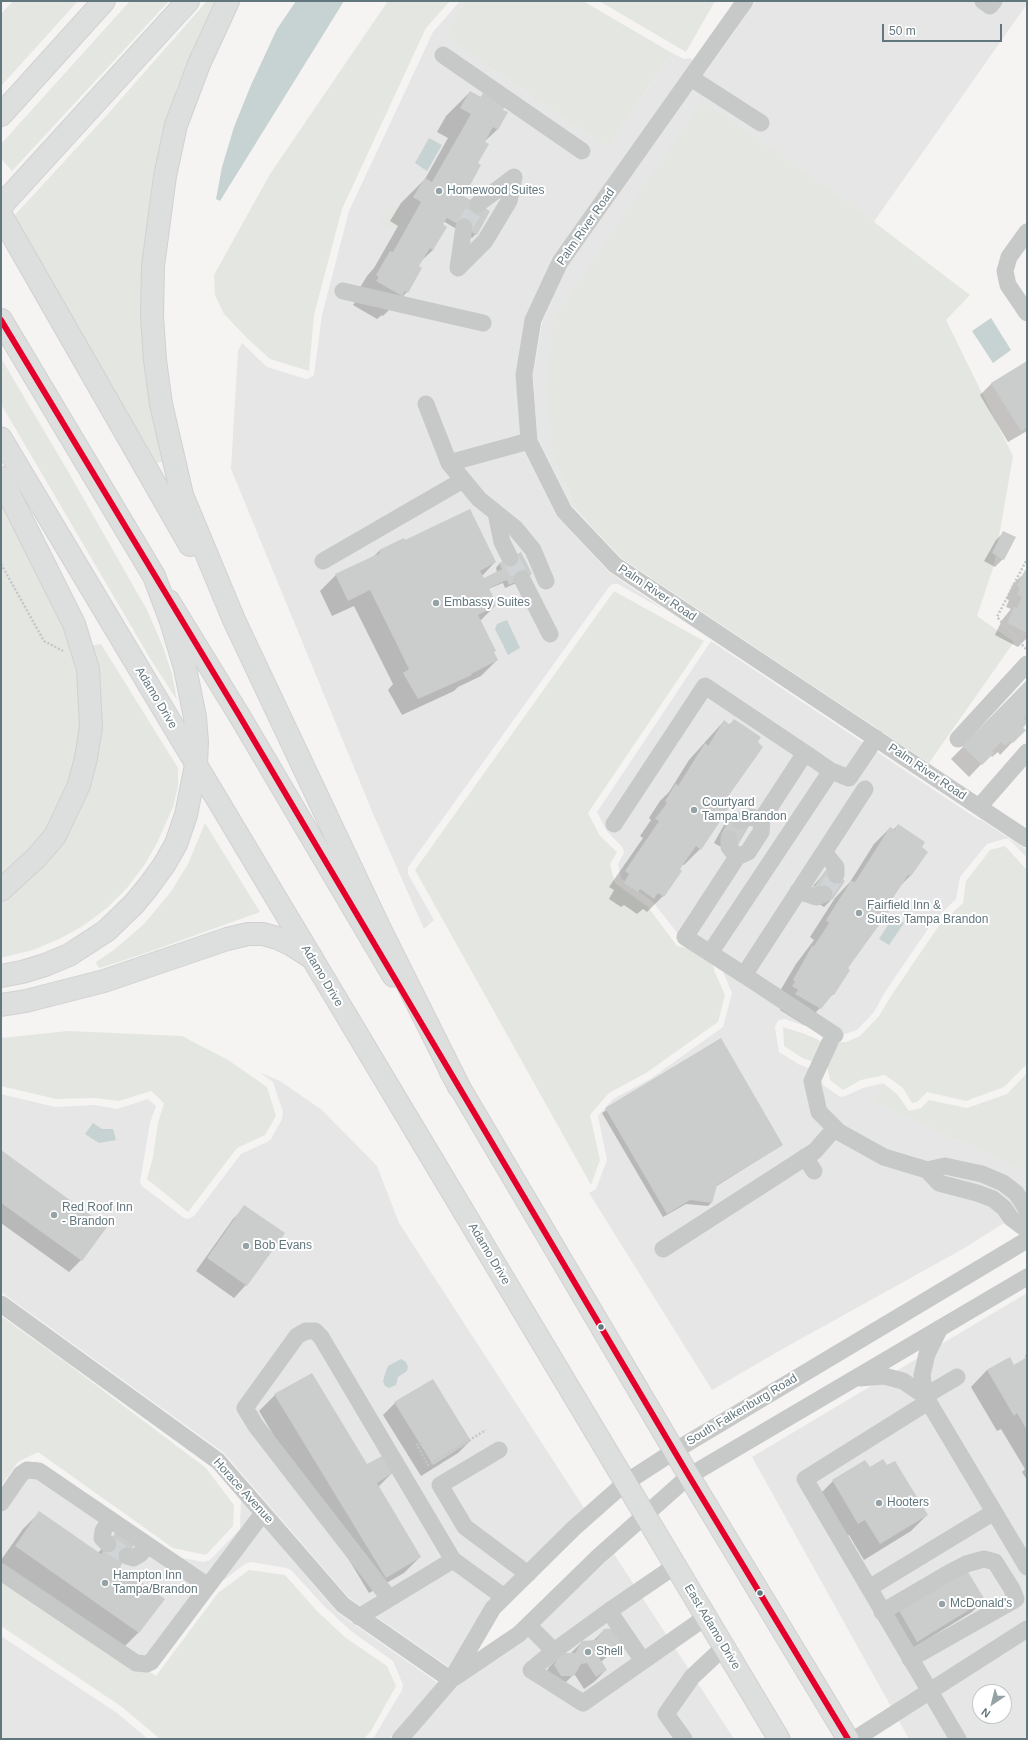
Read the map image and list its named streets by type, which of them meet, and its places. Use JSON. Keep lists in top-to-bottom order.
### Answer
{
  "streets": {
    "main road": ["Adamo Drive", "East Adamo Drive"],
    "street": ["Palm River Road", "South Falkenburg Road", "Horace Avenue"]
  },
  "crossings": [
    ["Adamo Drive", "South Falkenburg Road"],
    ["Adamo Drive", "East Adamo Drive"],
    ["South Falkenburg Road", "Horace Avenue"],
    ["South Falkenburg Road", "East Adamo Drive"]
  ],
  "places": [
    "Homewood Suites",
    "Embassy Suites",
    "Courtyard Tampa Brandon",
    "Fairfield Inn & Suites Tampa Brandon",
    "Red Roof Inn - Brandon",
    "Bob Evans",
    "Hooters",
    "Hampton Inn Tampa/Brandon",
    "McDonald's",
    "Shell"
  ],
  "scale_bar": "50 m",
  "north": "bottom left"
}
